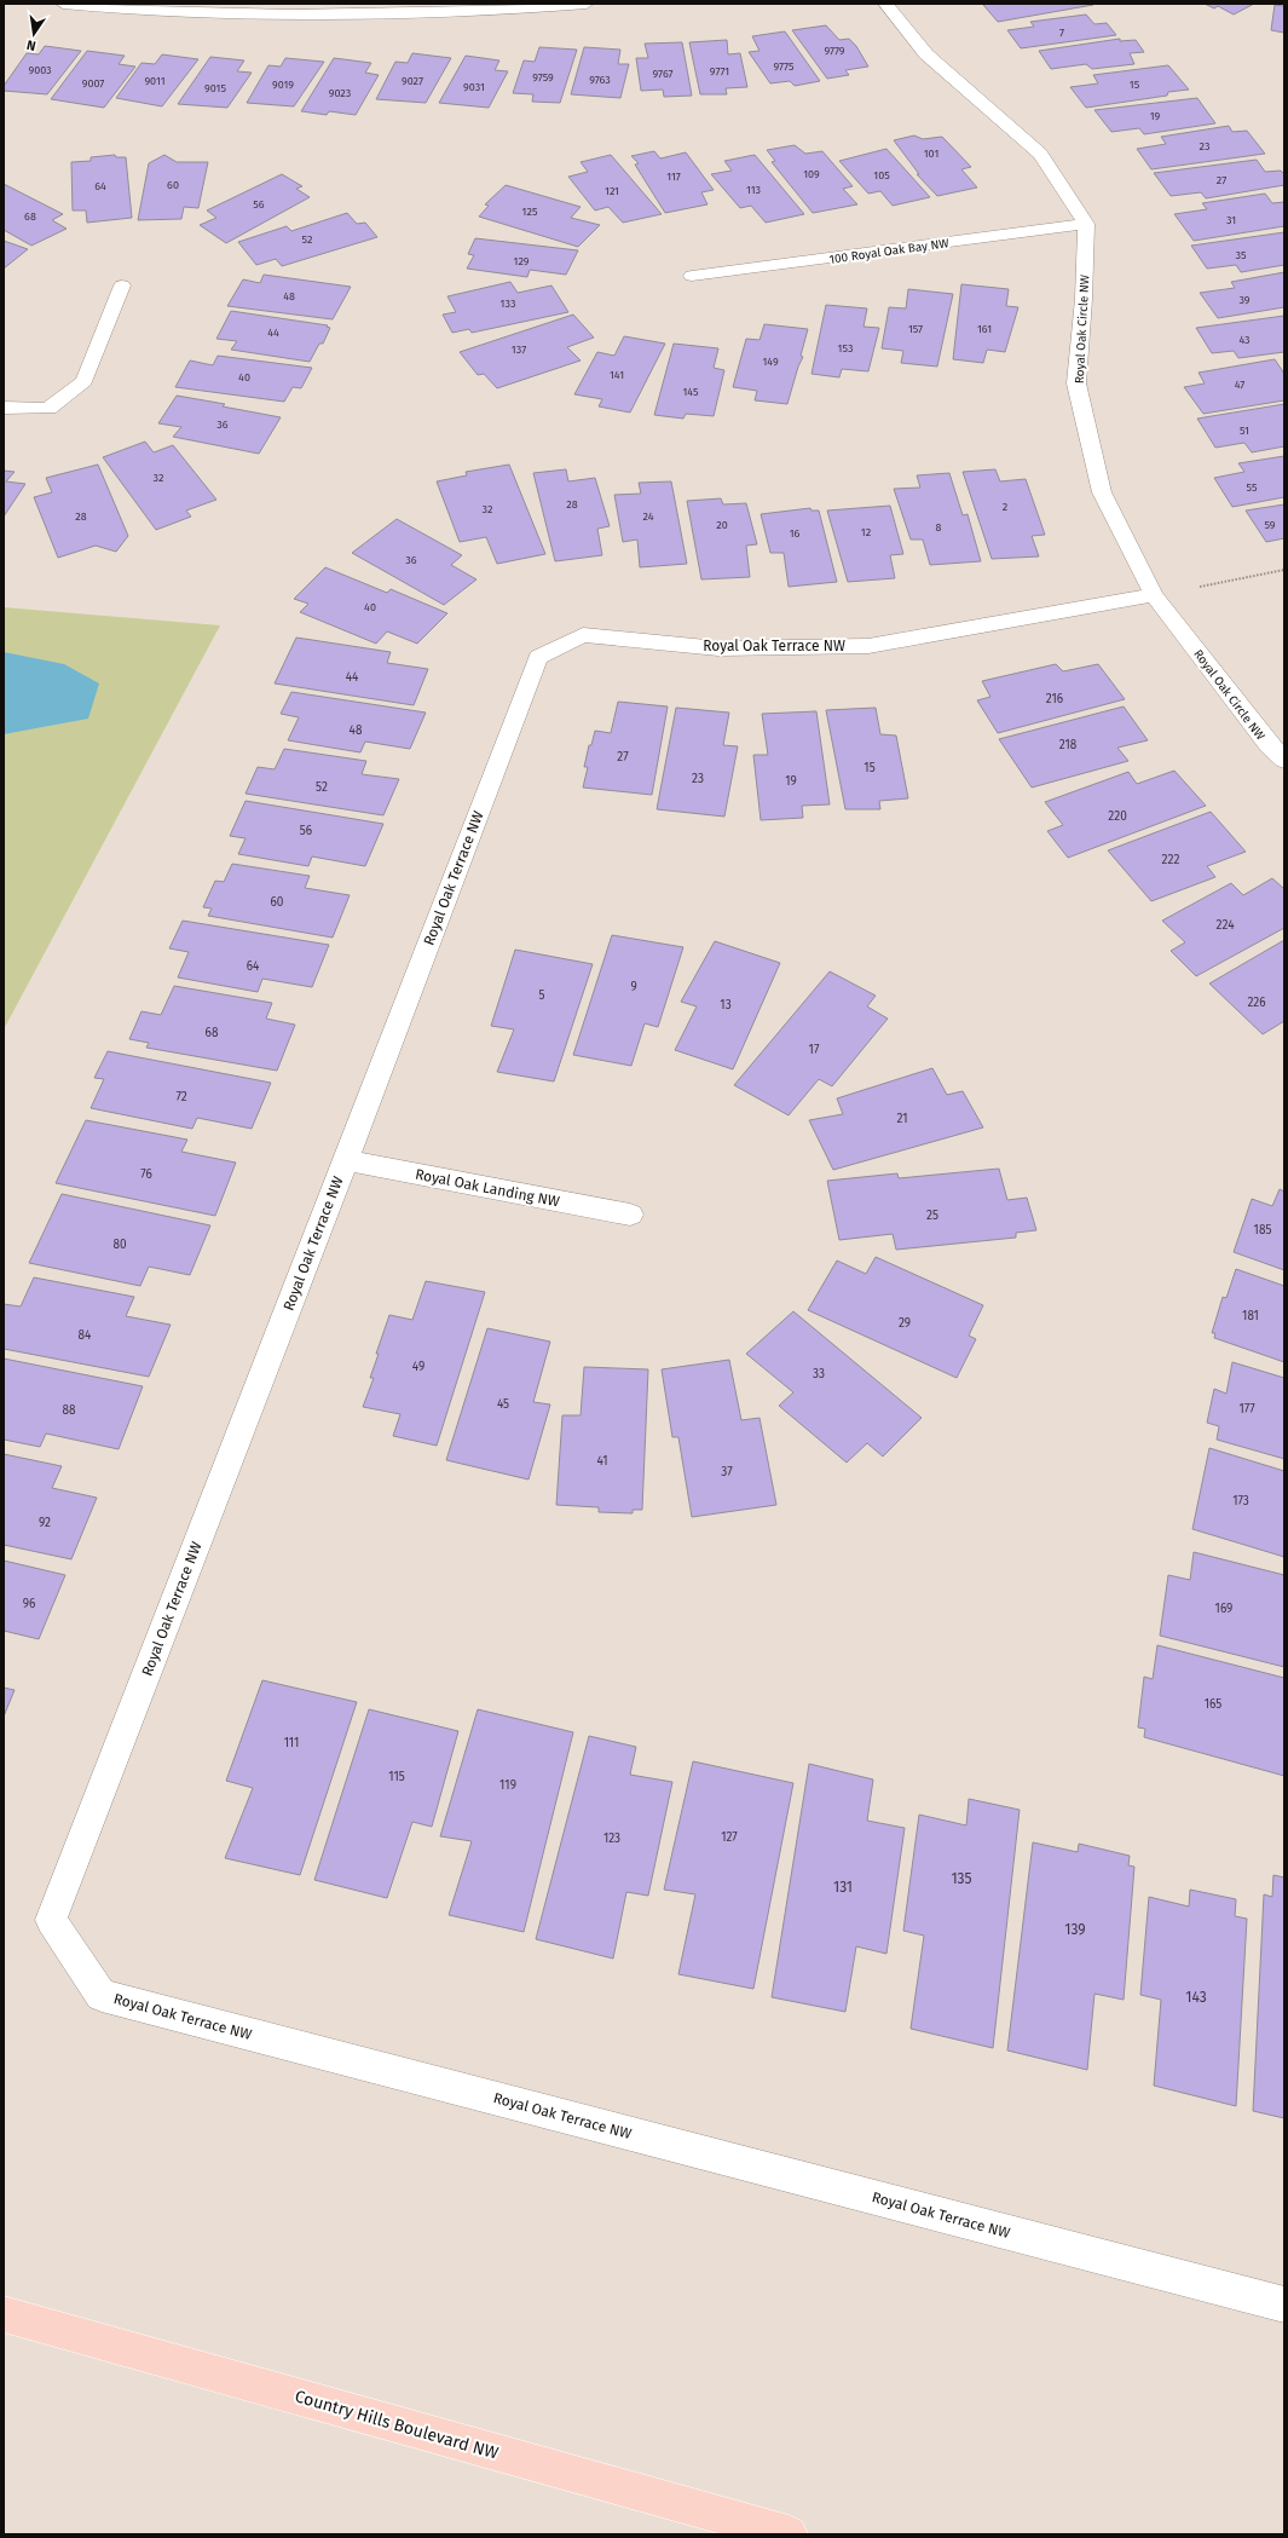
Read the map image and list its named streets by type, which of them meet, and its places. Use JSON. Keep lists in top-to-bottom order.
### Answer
{
  "streets": {
    "main road": ["Country Hills Boulevard NW"],
    "street": [
      "100 Royal Oak Bay NW",
      "Royal Oak Circle NW",
      "Royal Oak Terrace NW",
      "Royal Oak Landing NW"
    ]
  },
  "crossings": [
    ["100 Royal Oak Bay NW", "Royal Oak Circle NW"],
    ["Royal Oak Circle NW", "Royal Oak Terrace NW"],
    ["Royal Oak Terrace NW", "Royal Oak Landing NW"]
  ],
  "house_numbers": [
    "7",
    "9779",
    "9775",
    "9003",
    "9771",
    "9767",
    "9759",
    "9763",
    "9011",
    "9027",
    "9007",
    "9019",
    "15",
    "9031",
    "9015",
    "9023",
    "19",
    "23",
    "101",
    "109",
    "105",
    "117",
    "27",
    "60",
    "64",
    "113",
    "121",
    "56",
    "125",
    "68",
    "31",
    "52",
    "35",
    "129",
    "48",
    "39",
    "133",
    "157",
    "161",
    "44",
    "43",
    "153",
    "137",
    "149",
    "141",
    "40",
    "47",
    "145",
    "36",
    "51",
    "32",
    "55",
    "28",
    "2",
    "32",
    "28",
    "24",
    "20",
    "59",
    "8",
    "12",
    "16",
    "36",
    "40",
    "44",
    "216",
    "48",
    "218",
    "27",
    "15",
    "23",
    "19",
    "52",
    "220",
    "56",
    "222",
    "60",
    "224",
    "64",
    "9",
    "5",
    "226",
    "13",
    "68",
    "17",
    "72",
    "21",
    "76",
    "25",
    "185",
    "80",
    "181",
    "29",
    "84",
    "49",
    "33",
    "45",
    "177",
    "88",
    "41",
    "37",
    "173",
    "92",
    "96",
    "169",
    "165",
    "111",
    "115",
    "119",
    "127",
    "123",
    "135",
    "131",
    "139",
    "143"
  ],
  "north": "bottom"
}
